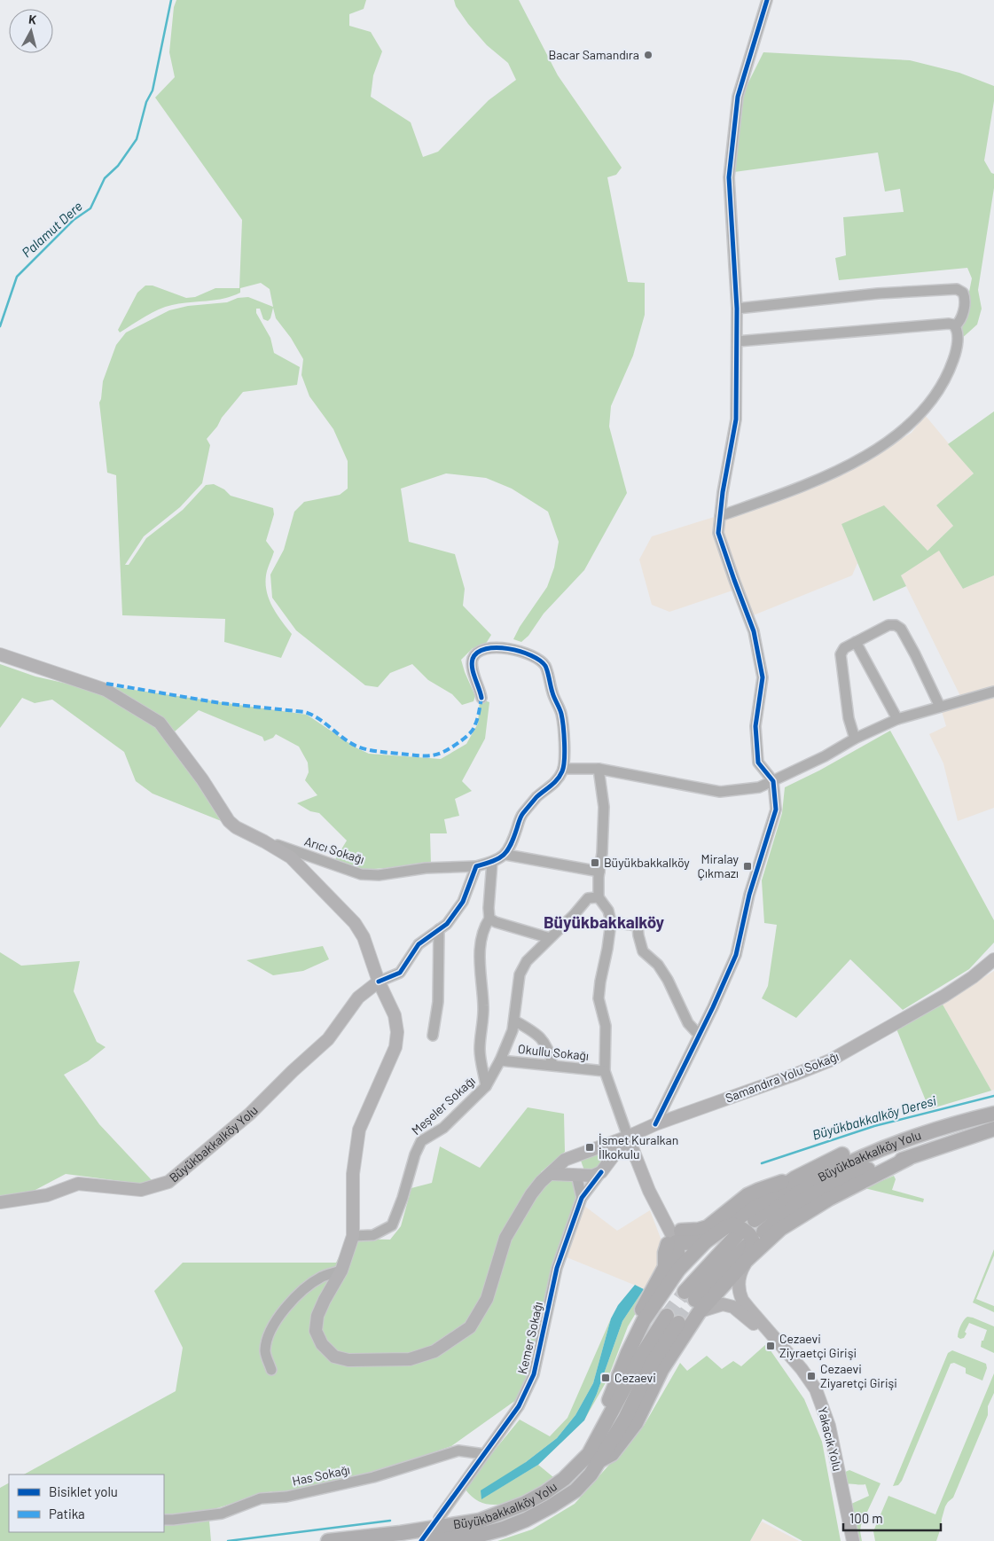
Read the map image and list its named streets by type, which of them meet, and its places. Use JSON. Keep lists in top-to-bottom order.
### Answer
{
  "streets": {
    "highway": ["Büyükbakkalköy Yolu"],
    "main road": ["Samandıra Yolu Sokağı", "Kemer Sokağı", "Yakacık Yolu"],
    "street": [
      "Arıcı Sokağı",
      "Okullu Sokağı",
      "Meşeler Sokağı",
      "Has Sokağı"
    ]
  },
  "crossings": [
    ["Okullu Sokağı", "Meşeler Sokağı"],
    ["Samandıra Yolu Sokağı", "Kemer Sokağı"],
    ["Kemer Sokağı", "Has Sokağı"]
  ],
  "districts": ["Büyükbakkalköy"],
  "water": ["Palamut Dere", "Büyükbakkalköy Deresi"],
  "places": {
    "other": ["Bacar Samandıra"],
    "transit": [
      "Büyükbakkalköy",
      "Miralay Çıkmazı",
      "İsmet Kuralkan İlkokulu",
      "Cezaevi Ziyraetçi Girişi",
      "Cezaevi Ziyaretçi Girişi",
      "Cezaevi"
    ]
  },
  "legend": ["Bisiklet yolu", "Patika"],
  "scale_bar": "100 m",
  "north": "top"
}
